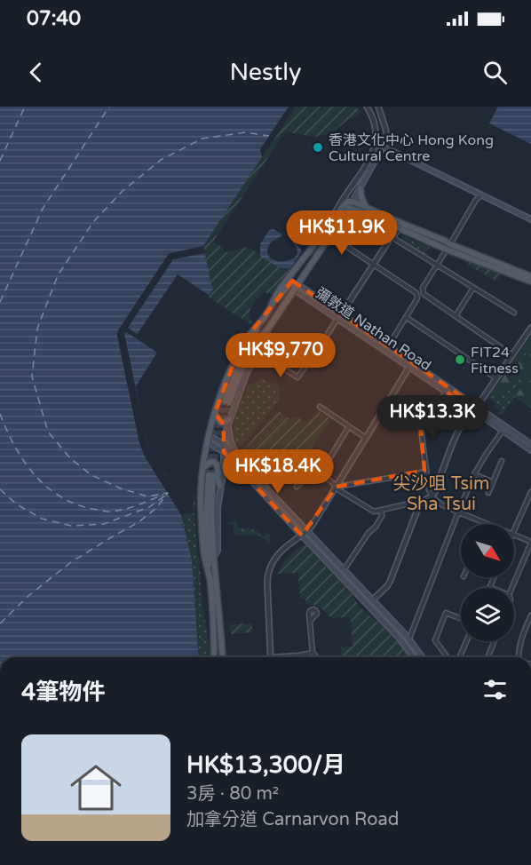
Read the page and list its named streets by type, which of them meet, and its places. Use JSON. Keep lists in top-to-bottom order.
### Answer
{
  "streets": {
    "main road": ["彌敦道 Nathan Road"]
  },
  "districts": ["尖沙咀 Tsim Sha Tsui"],
  "places": ["香港文化中心 Hong Kong Cultural Centre", "FIT24 Fitness"],
  "north": "bottom right",
  "page": {
    "status": "07:40",
    "header": "Nestly",
    "price": [
      "HK$11.9K",
      "HK$9,770",
      "HK$13.3K",
      "HK$18.4K"
    ],
    "heading": "4筆物件",
    "list": [
      {
        "name": "HK$13,300/月",
        "note": "3房 · 80 m² · 加拿分道 Carnarvon Road"
      }
    ]
  }
}
